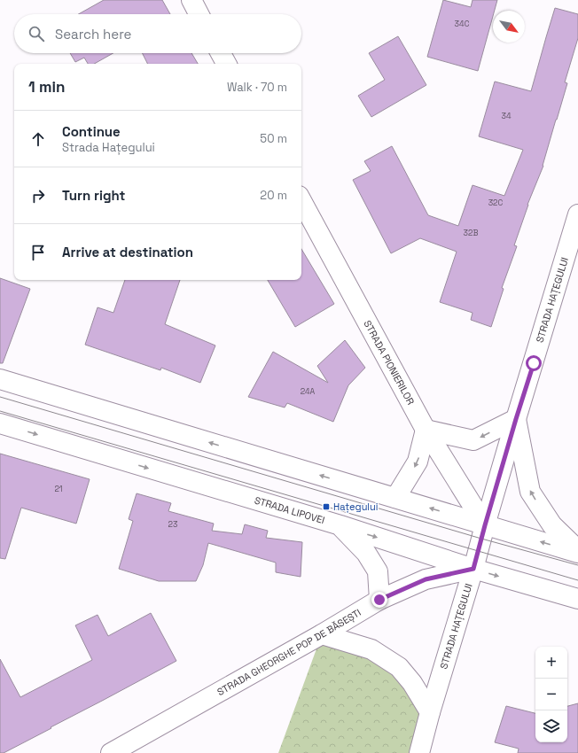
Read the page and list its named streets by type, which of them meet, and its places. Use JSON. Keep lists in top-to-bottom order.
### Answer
{
  "streets": {
    "street": [
      "STRADA HAȚEGULUI",
      "STRADA PIONIERILOR",
      "STRADA LIPOVEI",
      "STRADA GHEORGHE POP DE BĂSEȘTI"
    ]
  },
  "crossings": [
    ["STRADA HAȚEGULUI", "STRADA PIONIERILOR"],
    ["STRADA HAȚEGULUI", "STRADA LIPOVEI"],
    ["STRADA HAȚEGULUI", "STRADA GHEORGHE POP DE BĂSEȘTI"],
    ["STRADA LIPOVEI", "STRADA GHEORGHE POP DE BĂSEȘTI"]
  ],
  "places": {
    "transit": ["Hațegului"]
  },
  "house_numbers": [
    "34C",
    "34",
    "32C",
    "32B",
    "24A",
    "21",
    "23"
  ],
  "north": "bottom right",
  "page": {
    "search": "Search here",
    "heading": ["1 min", "Walk · 70 m"],
    "list": [
      ["Continue", "Strada Hațegului", "50 m"],
      ["Turn right", "20 m"],
      "Arrive at destination"
    ],
    "map_buttons": ["+", "−"]
  }
}
